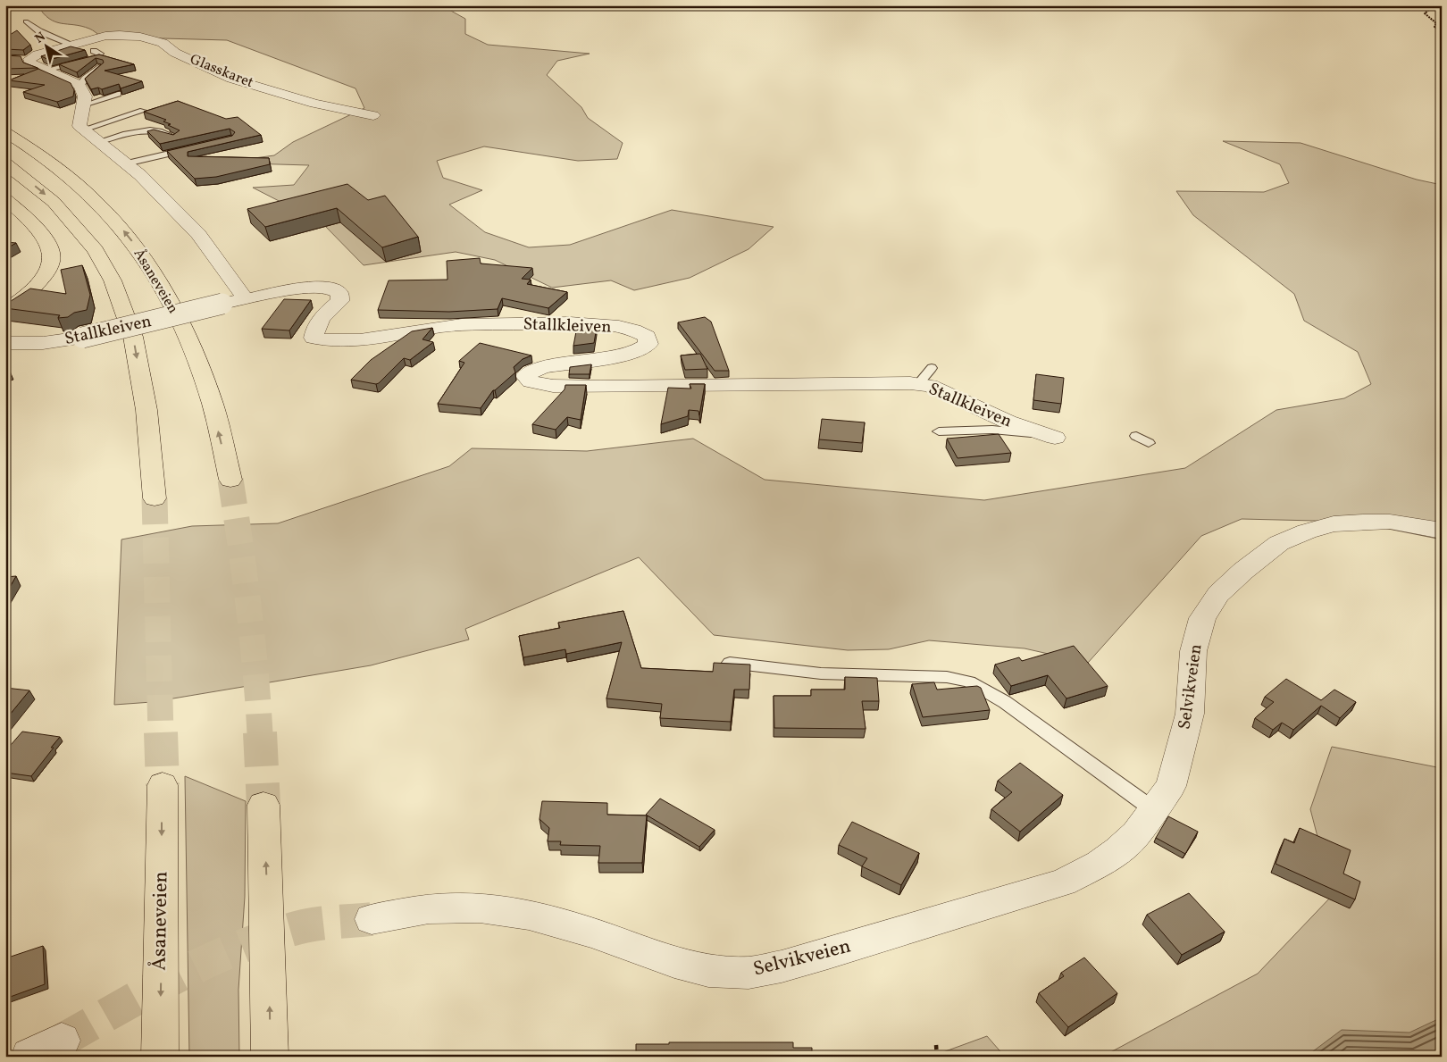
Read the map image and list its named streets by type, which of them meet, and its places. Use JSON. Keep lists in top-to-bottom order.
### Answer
{
  "streets": {
    "main road": ["Åsaneveien"],
    "street": ["Glasskaret", "Stallkleiven", "Selvikveien"]
  },
  "north": "top left"
}
